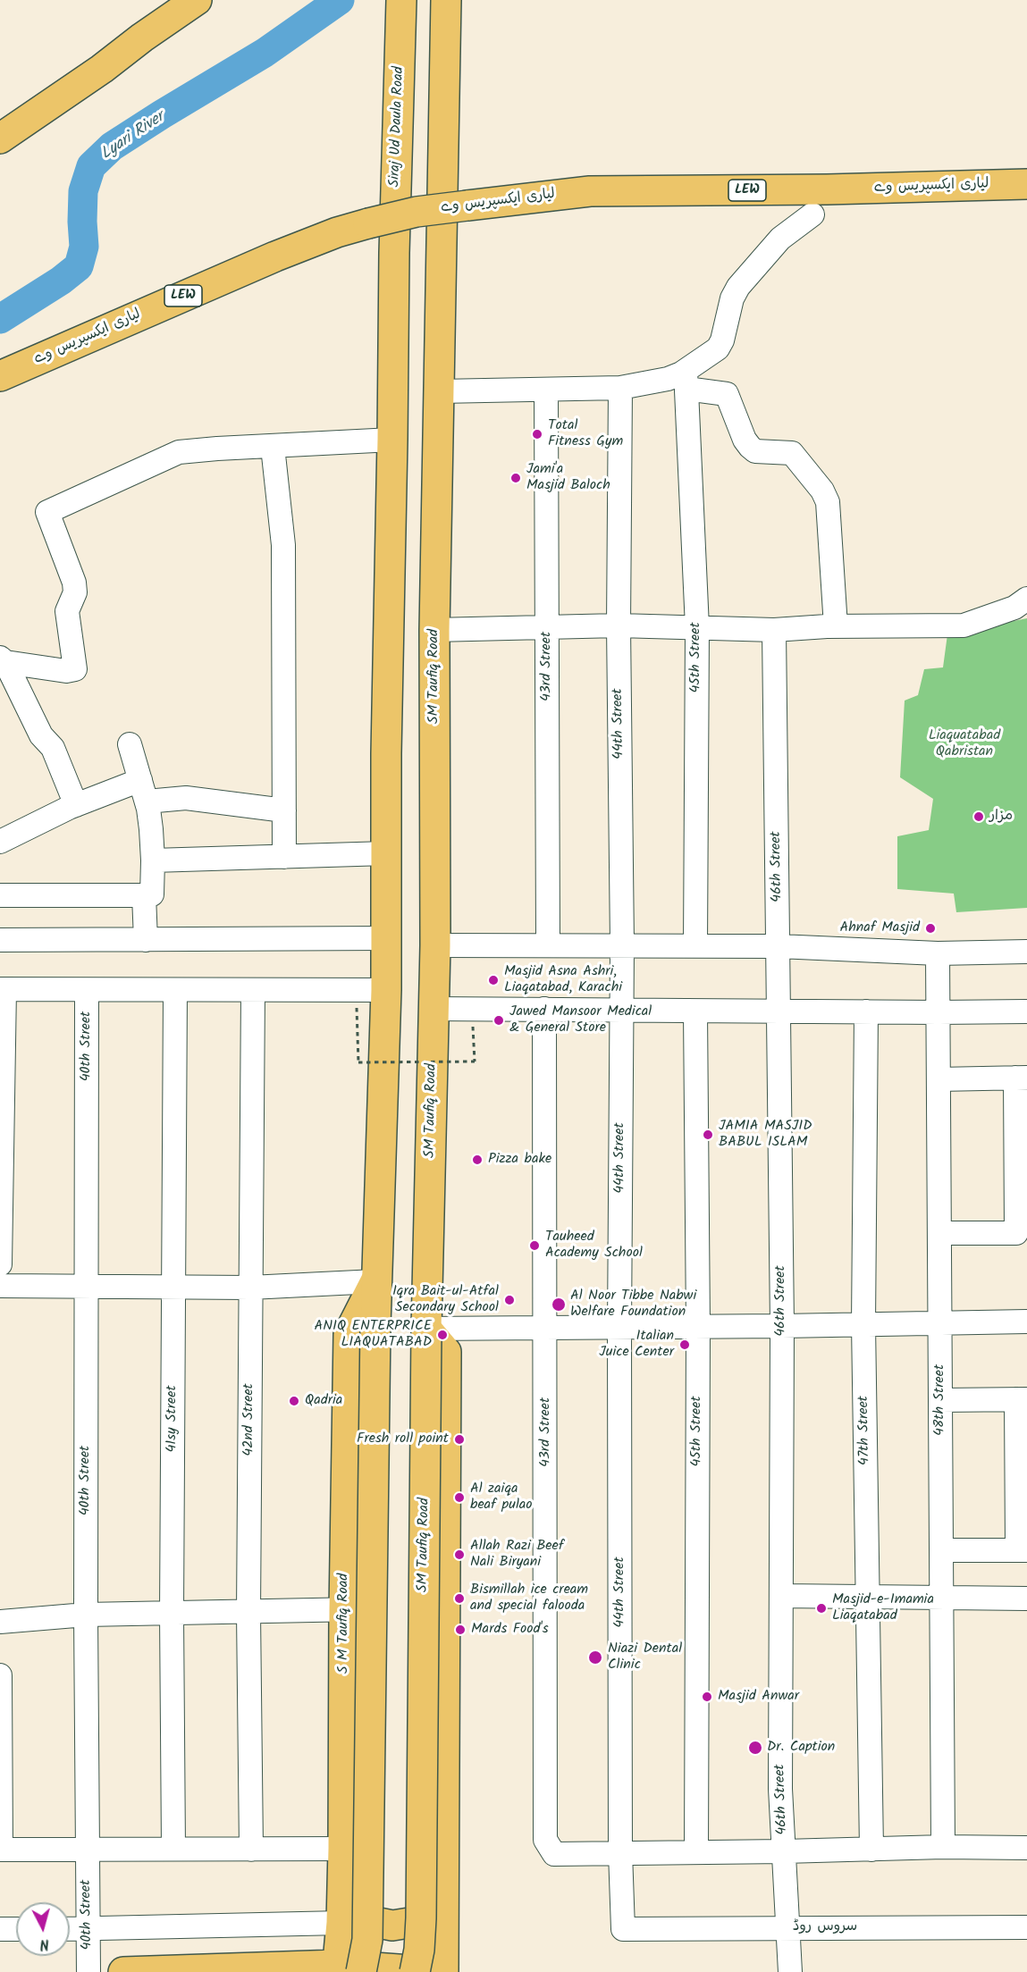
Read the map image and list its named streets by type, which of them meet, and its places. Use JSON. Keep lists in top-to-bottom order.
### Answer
{
  "streets": {
    "main road": [
      "Siraj Ud Daula Road",
      "لیاری ایکسپریس وے",
      "LEW",
      "SM Taufiq Road",
      "S M Taufiq Road"
    ],
    "street": [
      "45th Street",
      "43rd Street",
      "44th Street",
      "46th Street",
      "40th Street",
      "48th Street",
      "41sy Street",
      "42nd Street",
      "47th Street",
      "سروس روڈ"
    ]
  },
  "crossings": [
    ["Siraj Ud Daula Road", "S M Taufiq Road"],
    ["43rd Street", "44th Street"],
    ["44th Street", "سروس روڈ"],
    ["46th Street", "سروس روڈ"]
  ],
  "water": ["Lyari River"],
  "parks": ["Liaquatabad Qabristan"],
  "places": [
    "Total Fitness Gym",
    "Jami'a Masjid Baloch",
    "مزار",
    "Ahnaf Masjid",
    "Masjid Asna Ashri, Liaqatabad, Karachi",
    "Jawed Mansoor Medical & General Store",
    "JAMIA MASJID BABUL ISLAM",
    "Pizza bake",
    "Tauheed Academy School",
    "Iqra Bait-ul-Atfal Secondary School",
    "Al Noor Tibbe Nabwi Welfare Foundation",
    "ANIQ ENTERPRICE LIAQUATABAD",
    "Italian Juice Center",
    "Qadria",
    "Fresh roll point",
    "Al zaiqa beaf pulao",
    "Allah Razi Beef Nali Biryani",
    "Bismillah ice cream and special falooda",
    "Masjid-e-Imamia Liaqatabad",
    "Mards Food's",
    "Niazi Dental Clinic",
    "Masjid Anwar",
    "Dr. Caption"
  ],
  "north": "bottom"
}
